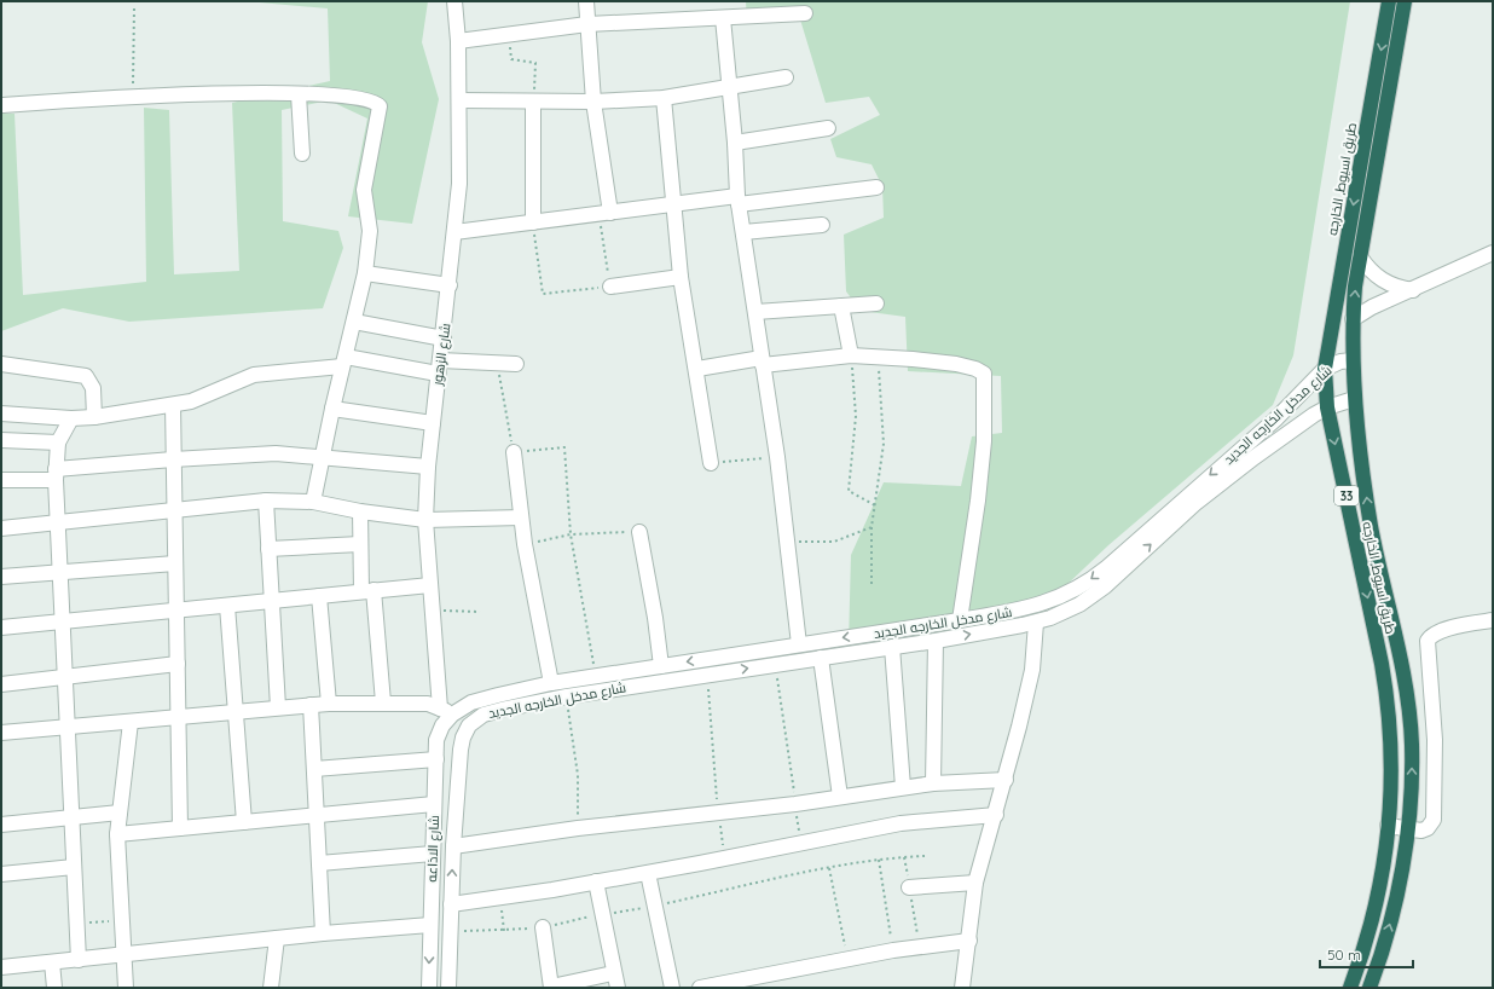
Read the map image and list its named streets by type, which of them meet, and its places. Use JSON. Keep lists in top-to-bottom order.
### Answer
{
  "streets": {
    "highway": ["طريق اسيوط, الخارجه", "33"],
    "street": ["شارع الزهور", "شارع مدخل الخارجه الجديد", "شارع الاذاعه"]
  },
  "crossings": [
    ["طريق اسيوط, الخارجه", "شارع مدخل الخارجه الجديد"],
    ["شارع الزهور", "شارع مدخل الخارجه الجديد"],
    ["شارع الزهور", "شارع الاذاعه"],
    ["شارع مدخل الخارجه الجديد", "شارع الاذاعه"]
  ],
  "scale_bar": "50 m"
}
